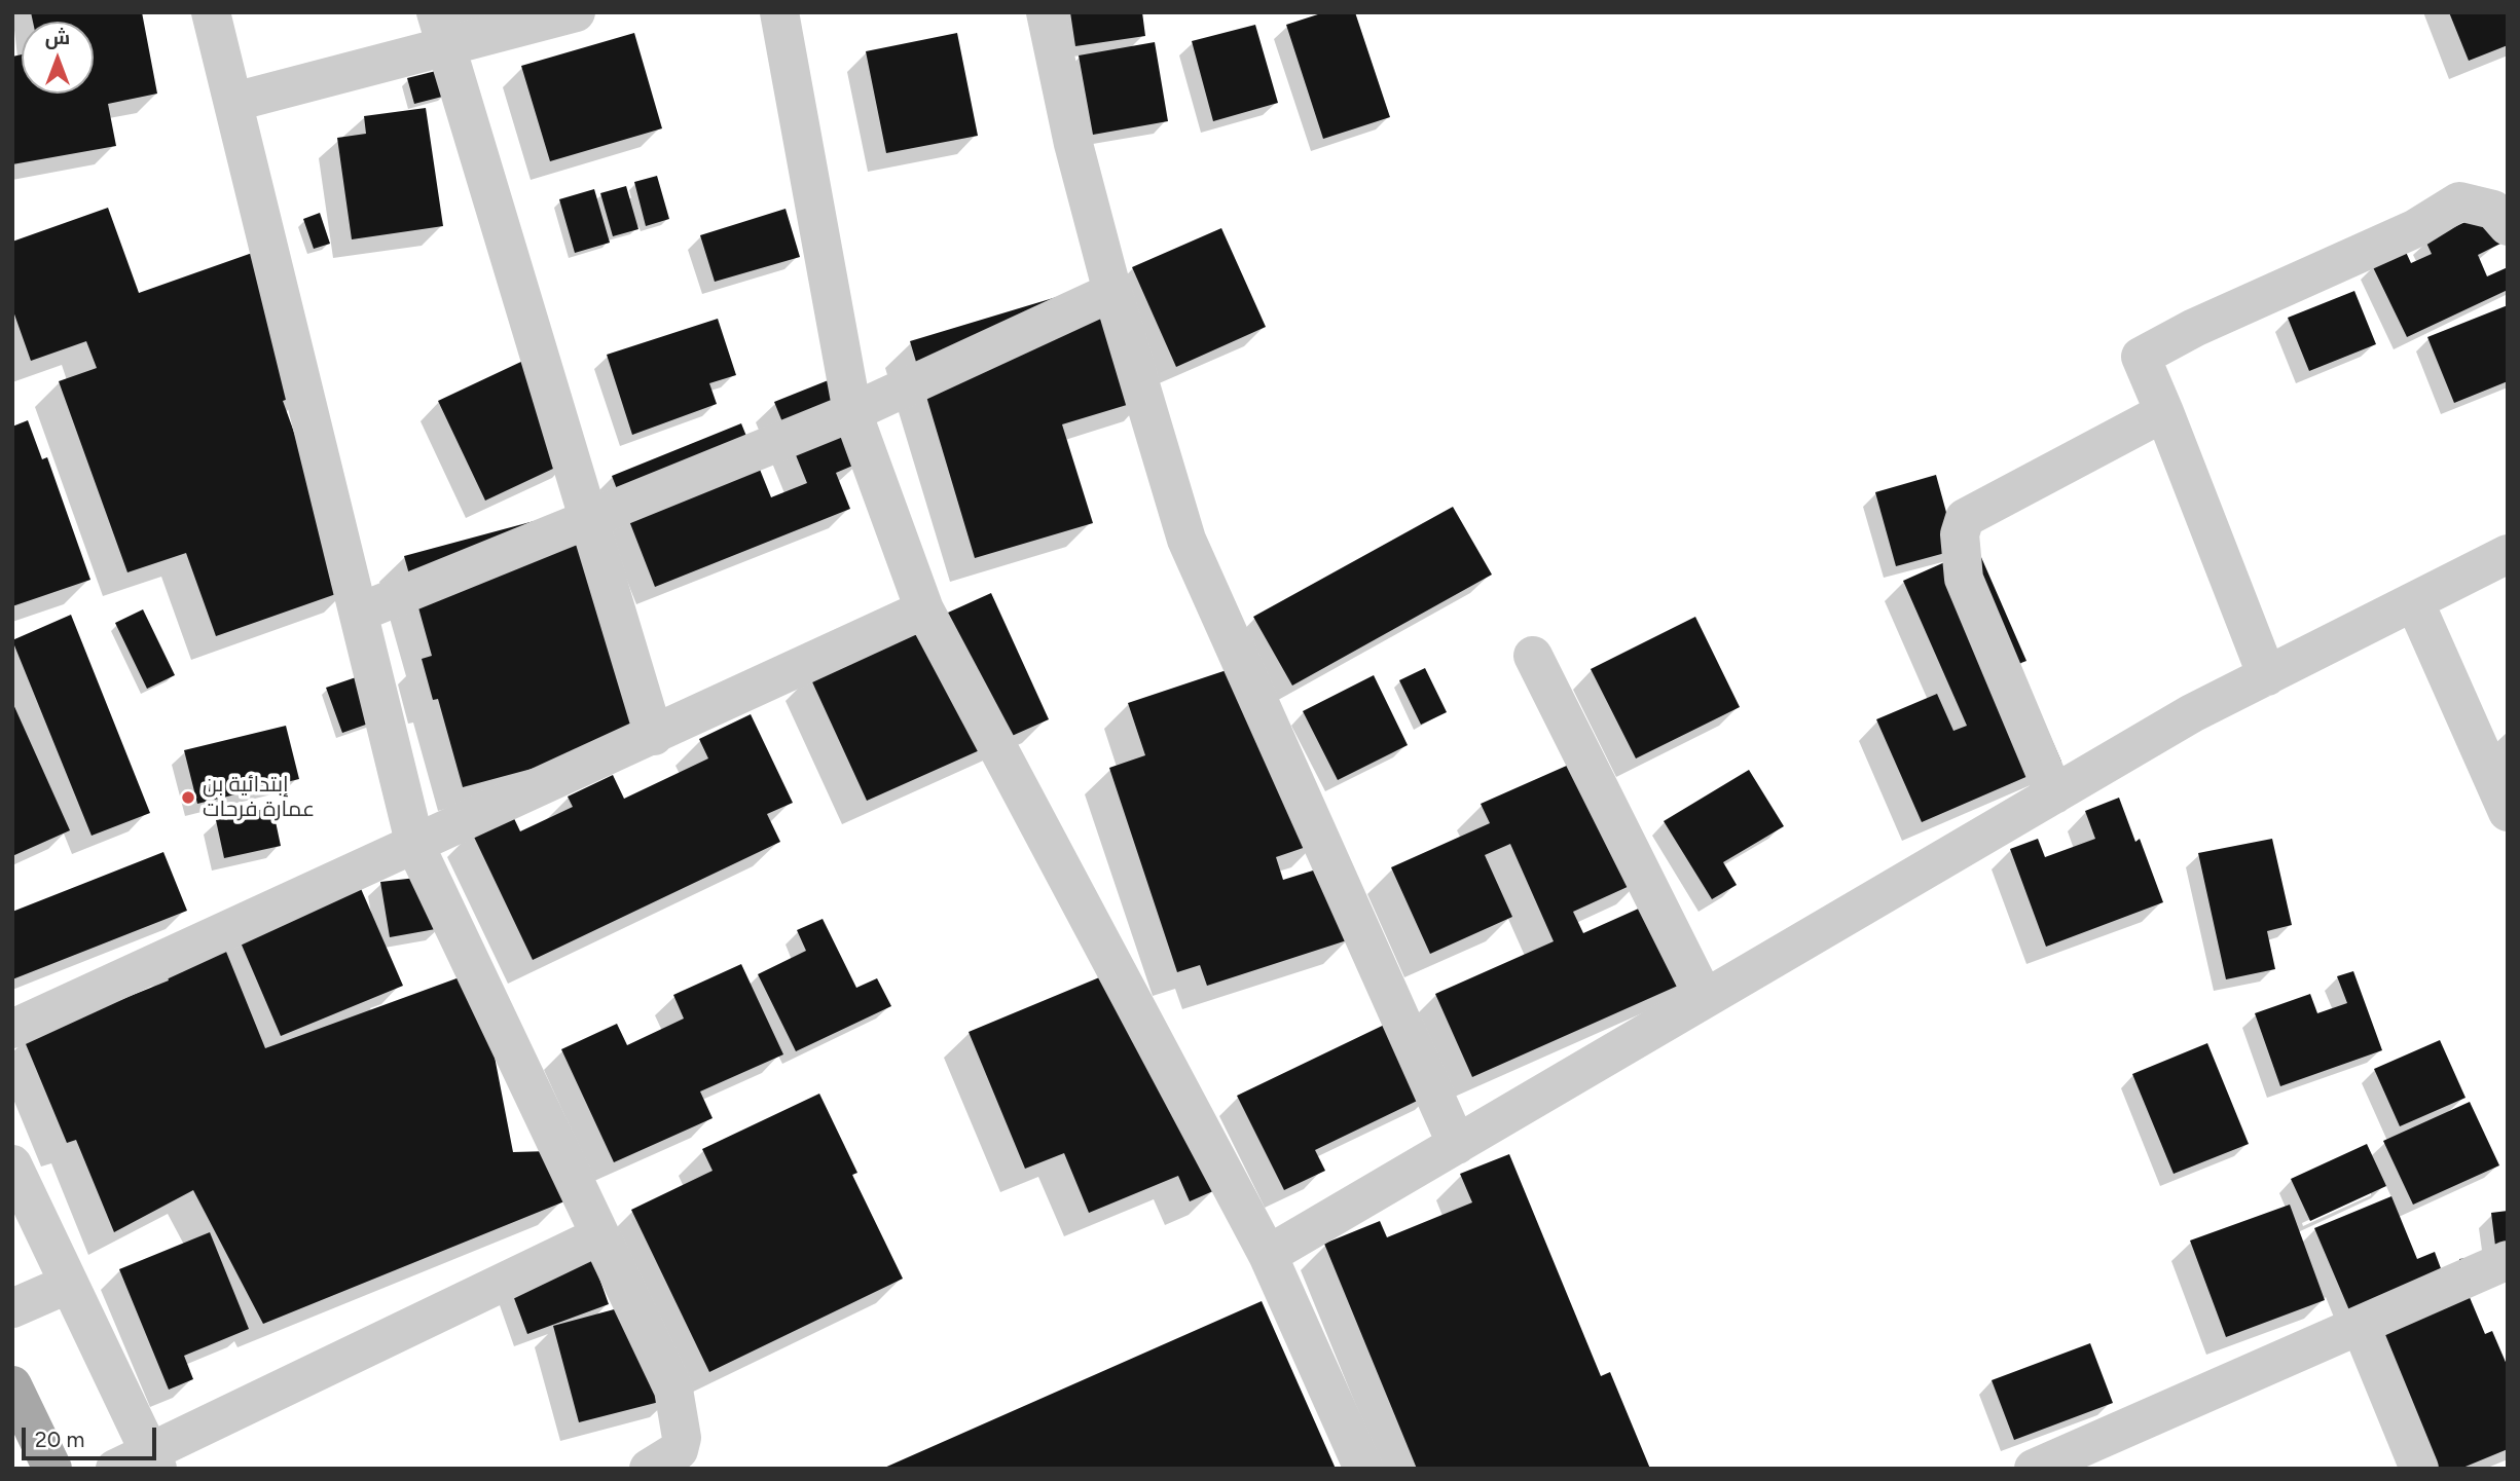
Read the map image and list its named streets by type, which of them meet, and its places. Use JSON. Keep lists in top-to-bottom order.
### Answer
{
  "places": ["إبتدائية بن عمارة فرحات"],
  "scale_bar": "20 m",
  "north": "top"
}
